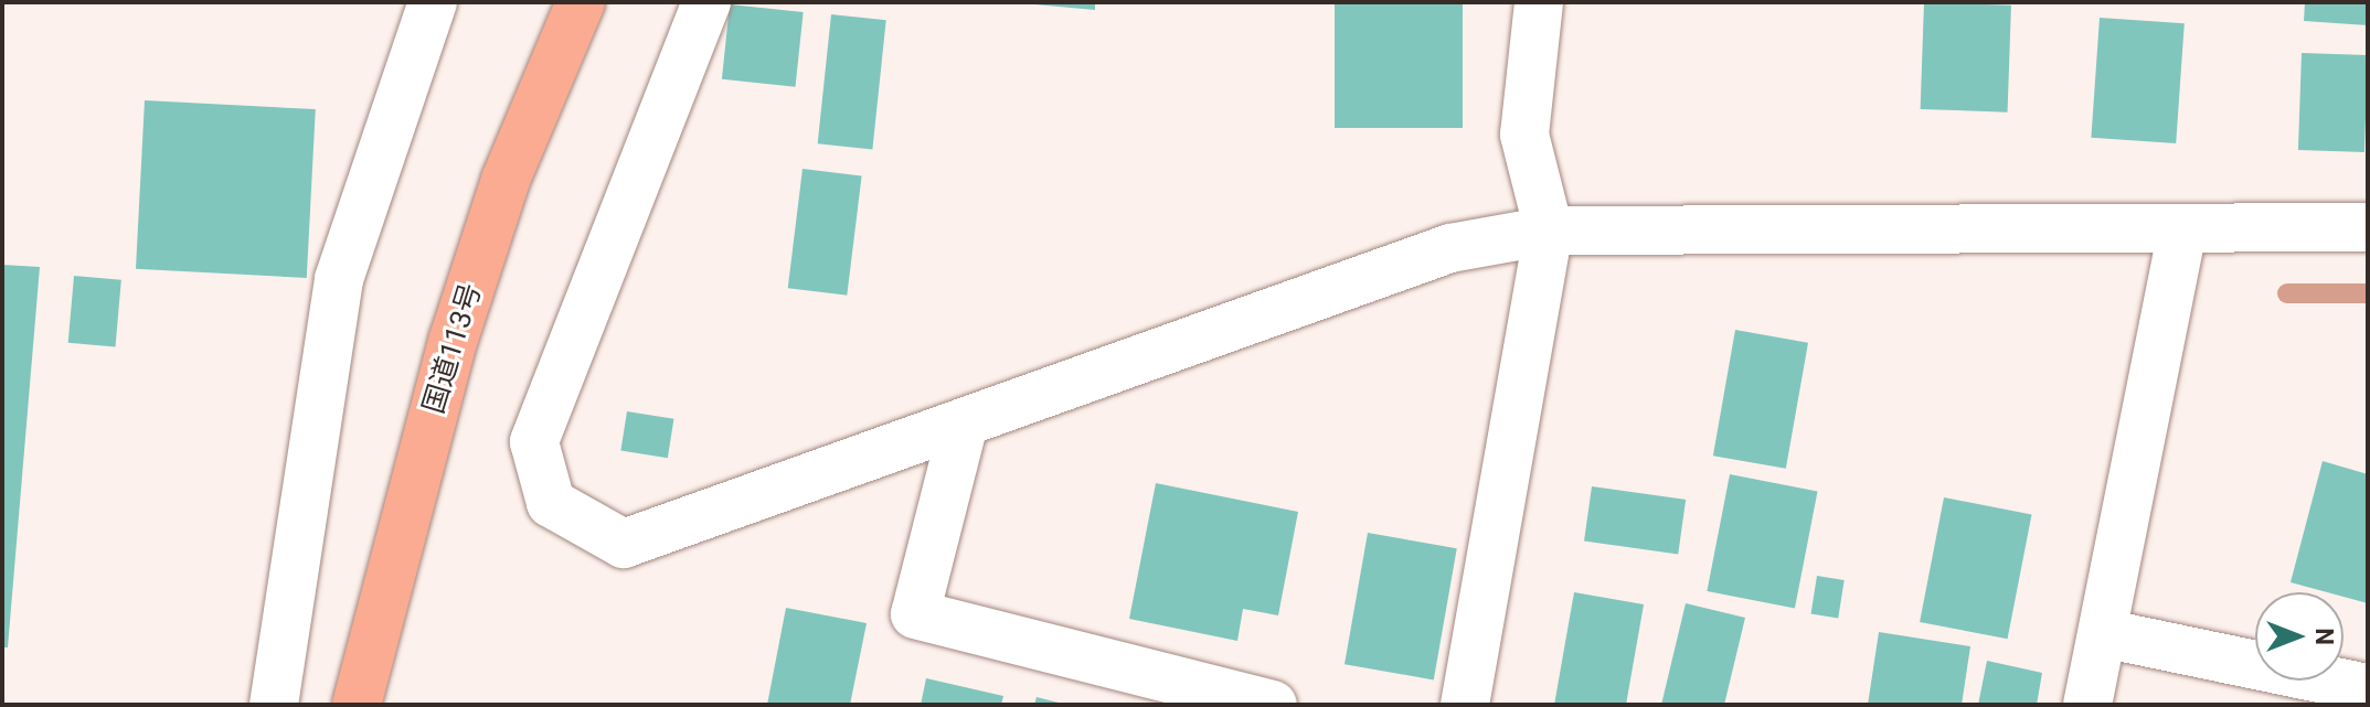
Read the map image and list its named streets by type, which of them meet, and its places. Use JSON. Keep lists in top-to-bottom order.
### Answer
{
  "streets": {
    "highway": ["国道113号"]
  },
  "north": "right"
}
